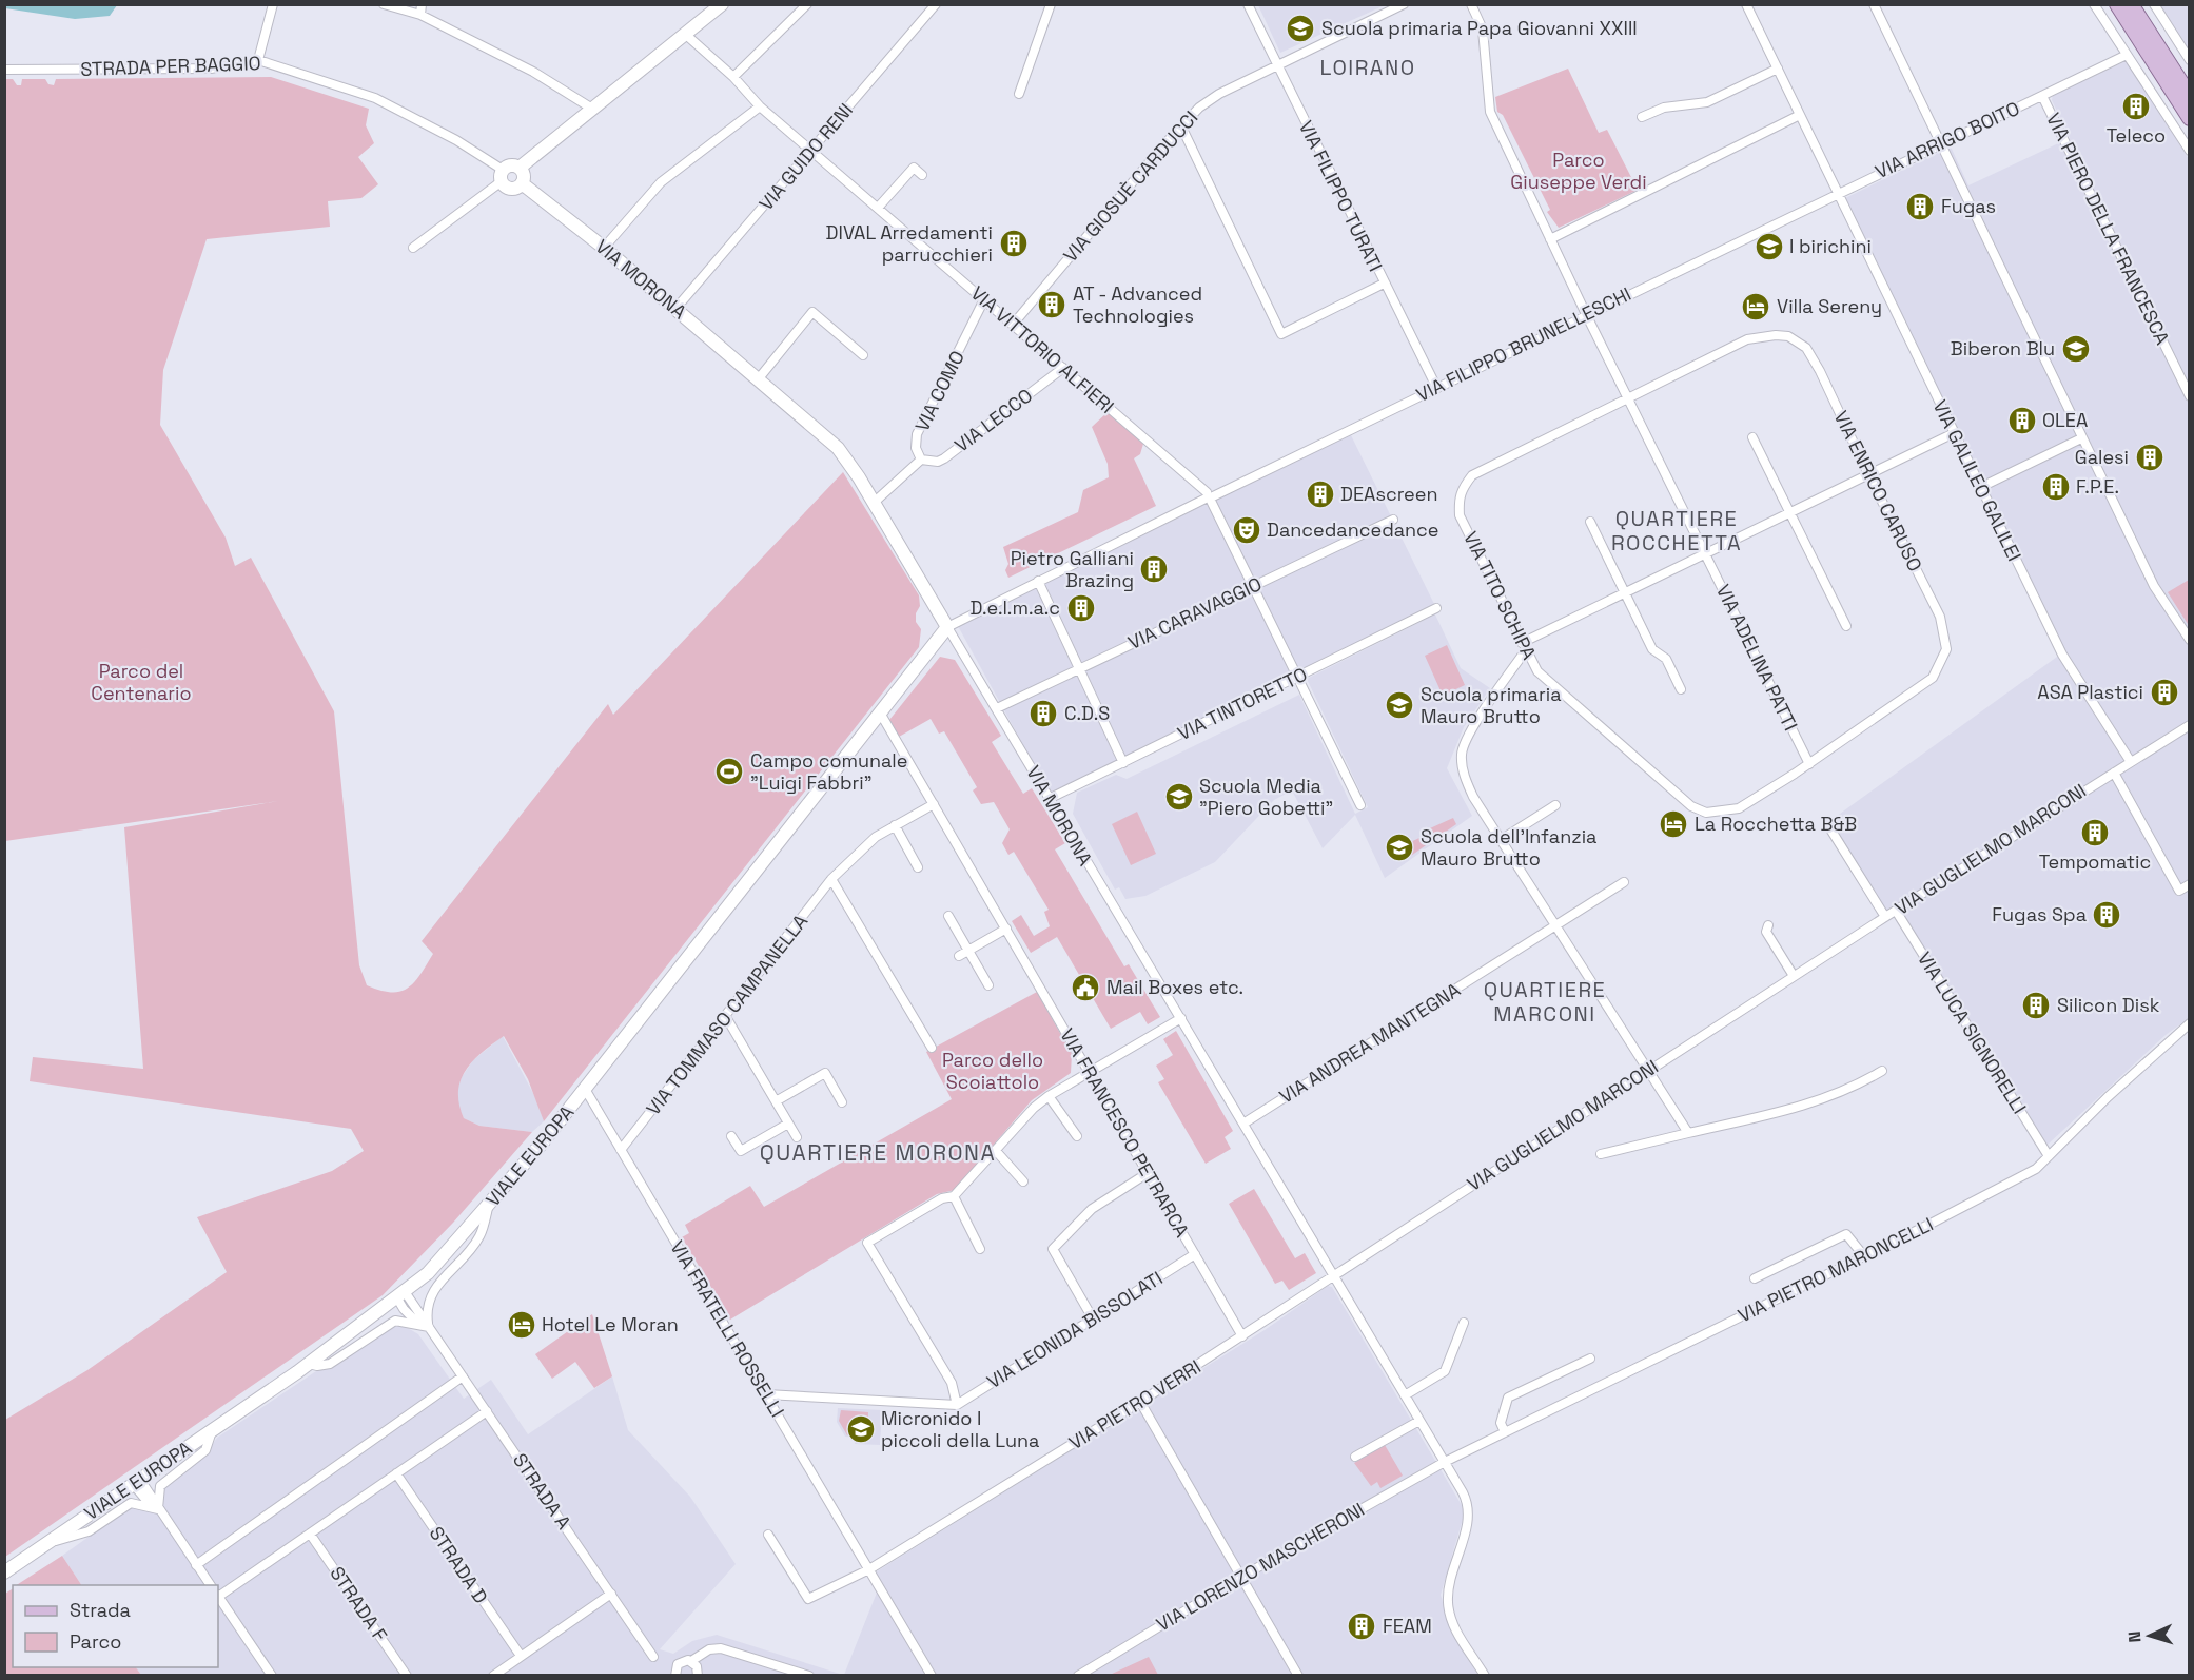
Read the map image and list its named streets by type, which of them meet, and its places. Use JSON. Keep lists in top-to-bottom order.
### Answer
{
  "streets": {
    "main road": ["VIA MORONA", "VIALE EUROPA"],
    "street": [
      "STRADA PER BAGGIO",
      "VIA ARRIGO BOITO",
      "VIA GUIDO RENI",
      "VIA GIOSUÈ CARDUCCI",
      "VIA FILIPPO TURATI",
      "VIA PIERO DELLA FRANCESCA",
      "VIA FILIPPO BRUNELLESCHI",
      "VIA VITTORIO ALFIERI",
      "VIA COMO",
      "VIA LECCO",
      "VIA GALILEO GALILEI",
      "VIA ENRICO CARUSO",
      "VIA TITO SCHIPA",
      "VIA CARAVAGGIO",
      "VIA ADELINA PATTI",
      "VIA TINTORETTO",
      "VIA GUGLIELMO MARCONI",
      "VIA TOMMASO CAMPANELLA",
      "VIA LUCA SIGNORELLI",
      "VIA ANDREA MANTEGNA",
      "VIA FRANCESCO PETRARCA",
      "VIA PIETRO MARONCELLI",
      "VIA FRATELLI ROSSELLI",
      "VIA LEONIDA BISSOLATI",
      "VIA PIETRO VERRI",
      "STRADA A",
      "STRADA D",
      "VIA LORENZO MASCHERONI",
      "STRADA F"
    ]
  },
  "crossings": [
    ["STRADA PER BAGGIO", "VIA MORONA"],
    ["VIA ARRIGO BOITO", "VIA PIERO DELLA FRANCESCA"],
    ["VIA ARRIGO BOITO", "VIA FILIPPO BRUNELLESCHI"],
    ["VIA ARRIGO BOITO", "VIA GALILEO GALILEI"],
    ["VIA GUIDO RENI", "VIA MORONA"],
    ["VIA GUIDO RENI", "VIA VITTORIO ALFIERI"],
    ["VIA GIOSUÈ CARDUCCI", "VIA FILIPPO TURATI"],
    ["VIA GIOSUÈ CARDUCCI", "VIA VITTORIO ALFIERI"],
    ["VIA FILIPPO TURATI", "VIA FILIPPO BRUNELLESCHI"],
    ["VIA MORONA", "VIA FILIPPO BRUNELLESCHI"],
    ["VIA MORONA", "VIA COMO"],
    ["VIA MORONA", "VIA CARAVAGGIO"],
    ["VIA MORONA", "VIA TINTORETTO"],
    ["VIA MORONA", "VIA GUGLIELMO MARCONI"],
    ["VIA MORONA", "VIA ANDREA MANTEGNA"],
    ["VIA MORONA", "VIALE EUROPA"],
    ["VIA MORONA", "VIA PIETRO MARONCELLI"],
    ["VIA MORONA", "VIA PIETRO VERRI"],
    ["VIA MORONA", "VIA LORENZO MASCHERONI"],
    ["VIA FILIPPO BRUNELLESCHI", "VIA VITTORIO ALFIERI"],
    ["VIA FILIPPO BRUNELLESCHI", "VIA GALILEO GALILEI"],
    ["VIA FILIPPO BRUNELLESCHI", "VIA ADELINA PATTI"],
    ["VIA FILIPPO BRUNELLESCHI", "VIALE EUROPA"],
    ["VIA VITTORIO ALFIERI", "VIA COMO"],
    ["VIA VITTORIO ALFIERI", "VIA LECCO"],
    ["VIA COMO", "VIA LECCO"],
    ["VIA GALILEO GALILEI", "VIA GUGLIELMO MARCONI"],
    ["VIA ENRICO CARUSO", "VIA TITO SCHIPA"],
    ["VIA ENRICO CARUSO", "VIA ADELINA PATTI"],
    ["VIA TITO SCHIPA", "VIA ADELINA PATTI"],
    ["VIA GUGLIELMO MARCONI", "VIA LUCA SIGNORELLI"],
    ["VIA GUGLIELMO MARCONI", "VIA PIETRO VERRI"],
    ["VIA TOMMASO CAMPANELLA", "VIA FRANCESCO PETRARCA"],
    ["VIA TOMMASO CAMPANELLA", "VIA FRATELLI ROSSELLI"],
    ["VIA LUCA SIGNORELLI", "VIA PIETRO MARONCELLI"],
    ["VIA FRANCESCO PETRARCA", "VIALE EUROPA"],
    ["VIA FRANCESCO PETRARCA", "VIA LEONIDA BISSOLATI"],
    ["VIA FRANCESCO PETRARCA", "VIA PIETRO VERRI"],
    ["VIALE EUROPA", "VIA FRATELLI ROSSELLI"],
    ["VIALE EUROPA", "STRADA A"],
    ["VIA PIETRO MARONCELLI", "VIA LORENZO MASCHERONI"],
    ["VIA FRATELLI ROSSELLI", "VIA PIETRO VERRI"]
  ],
  "districts": [
    "LOIRANO",
    "QUARTIERE ROCCHETTA",
    "QUARTIERE MARCONI",
    "QUARTIERE MORONA"
  ],
  "parks": ["Parco Giuseppe Verdi", "Parco del Centenario", "Parco dello Scoiattolo"],
  "places": {
    "school or university": [
      "Scuola primaria Papa Giovanni XXIII",
      "I birichini",
      "Biberon Blu",
      "Scuola primaria Mauro Brutto",
      "Scuola Media \"Piero Gobetti\"",
      "Scuola dell'Infanzia Mauro Brutto",
      "Micronido I piccoli della Luna"
    ],
    "building": [
      "Teleco",
      "Fugas",
      "DIVAL Arredamenti parrucchieri",
      "AT - Advanced Technologies",
      "OLEA",
      "Galesi",
      "F.P.E.",
      "DEAscreen",
      "Pietro Galliani Brazing",
      "D.e.l.m.a.c",
      "ASA Plastici",
      "C.D.S",
      "Tempomatic",
      "Fugas Spa",
      "Silicon Disk",
      "FEAM"
    ],
    "hotel": ["Villa Sereny", "La Rocchetta B&B", "Hotel Le Moran"],
    "theatre": ["Dancedancedance"],
    "sports": ["Campo comunale \"Luigi Fabbri\""],
    "public building": ["Mail Boxes etc."]
  },
  "legend": ["Strada", "Parco"],
  "north": "left"
}
